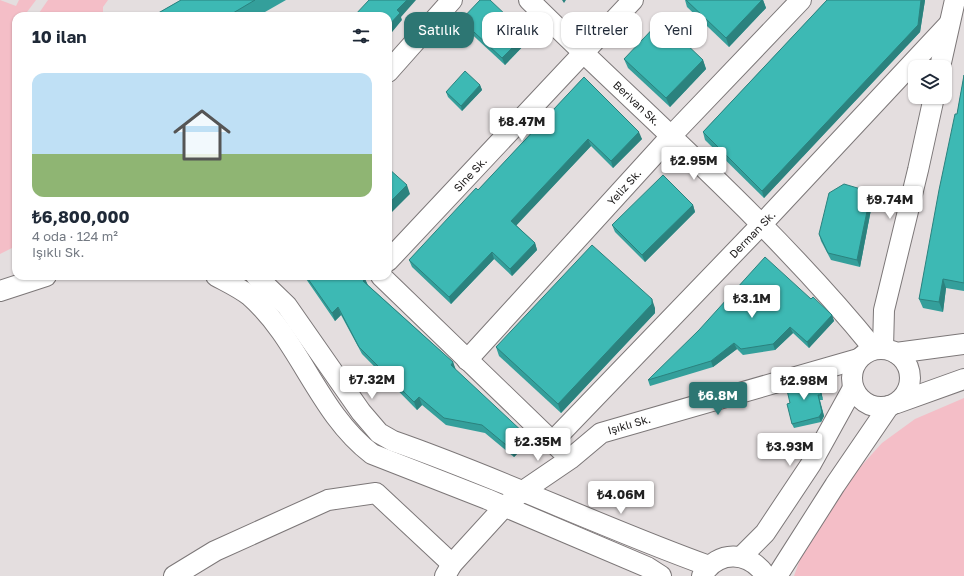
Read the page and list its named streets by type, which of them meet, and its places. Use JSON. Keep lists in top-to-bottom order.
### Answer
{
  "streets": {
    "street": [
      "Berivan Sk.",
      "Sine Sk.",
      "Yeliz Sk.",
      "Derman Sk.",
      "Işıklı Sk."
    ]
  },
  "crossings": [
    ["Berivan Sk.", "Sine Sk."],
    ["Berivan Sk.", "Yeliz Sk."],
    ["Berivan Sk.", "Derman Sk."],
    ["Berivan Sk.", "Işıklı Sk."]
  ],
  "page": {
    "chip": [
      "Satılık",
      "Kiralık",
      "Filtreler",
      "Yeni"
    ],
    "heading": "10 ilan",
    "list": [
      {
        "name": "₺6,800,000",
        "note": "4 oda · 124 m² · Işıklı Sk."
      }
    ],
    "price": [
      "₺8.47M",
      "₺2.95M",
      "₺9.74M",
      "₺3.1M",
      "₺7.32M",
      "₺2.98M",
      "₺6.8M",
      "₺2.35M",
      "₺3.93M",
      "₺4.06M"
    ]
  }
}
